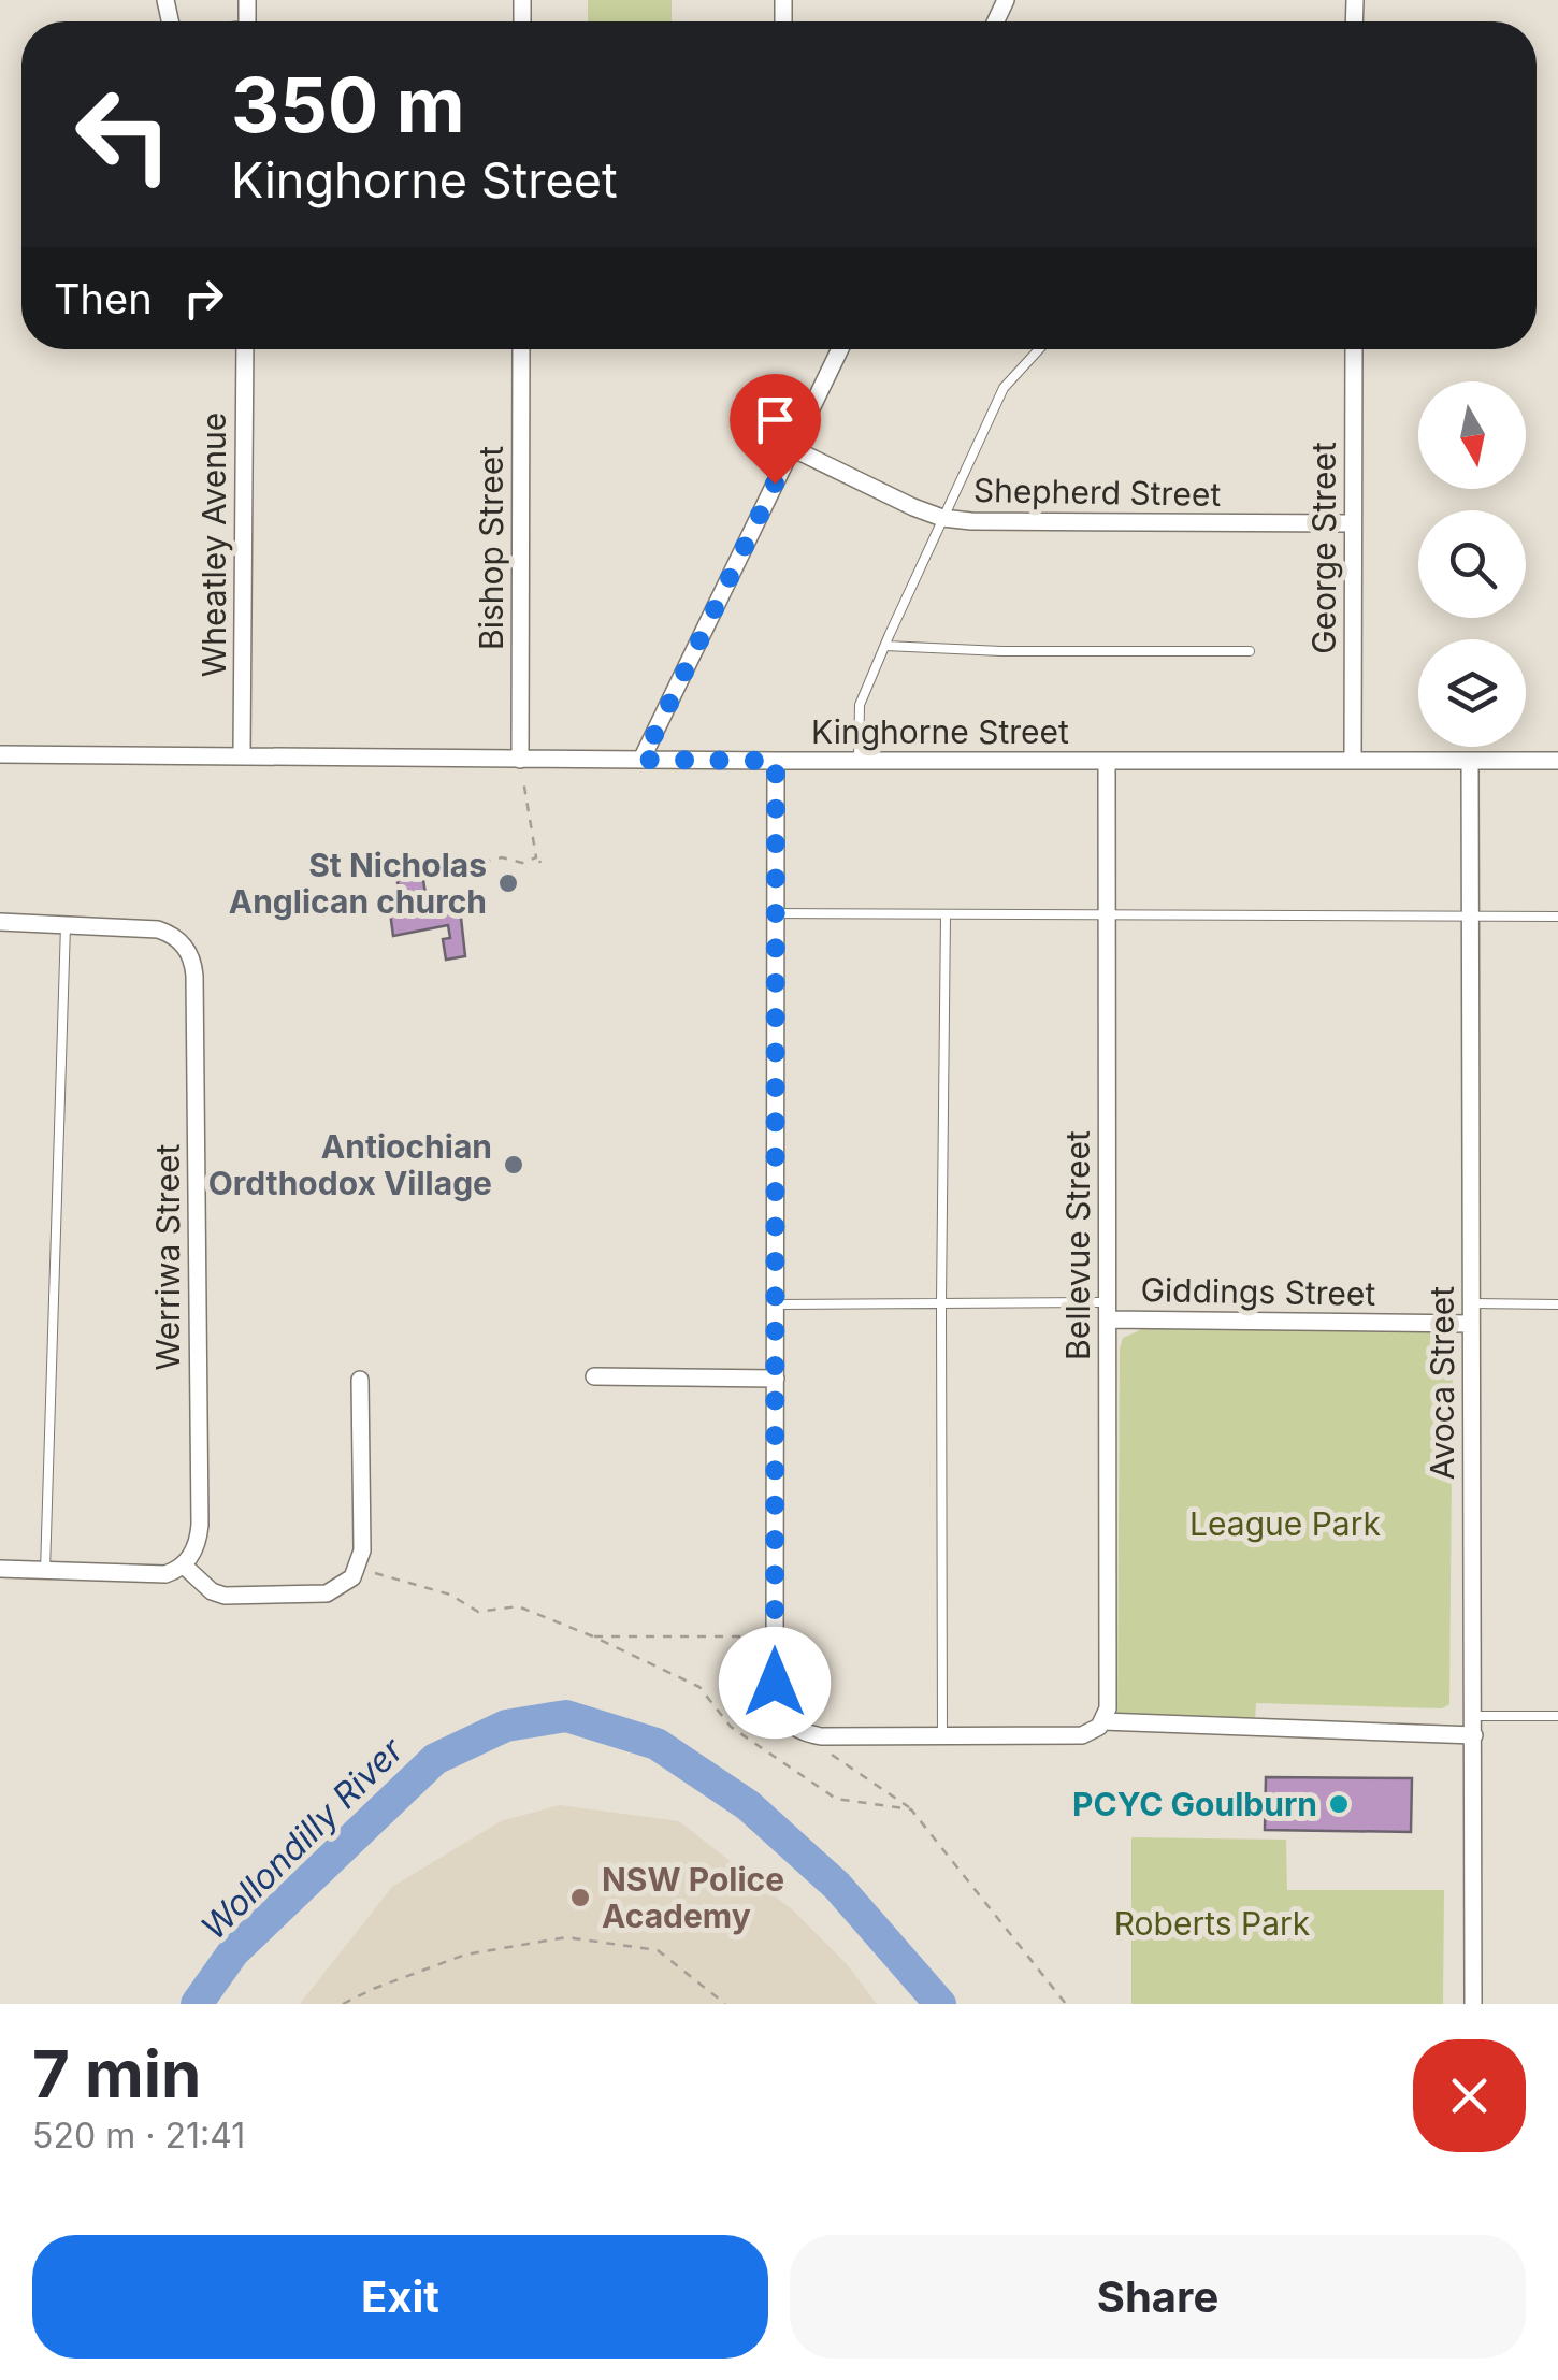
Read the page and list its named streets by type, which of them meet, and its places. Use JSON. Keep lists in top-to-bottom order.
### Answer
{
  "streets": {
    "street": [
      "Shepherd Street",
      "Wheatley Avenue",
      "Bishop Street",
      "George Street",
      "Kinghorne Street",
      "Bellevue Street",
      "Werriwa Street",
      "Giddings Street",
      "Avoca Street"
    ]
  },
  "crossings": [
    ["Shepherd Street", "George Street"],
    ["Wheatley Avenue", "Kinghorne Street"],
    ["Bishop Street", "Kinghorne Street"],
    ["George Street", "Kinghorne Street"],
    ["Kinghorne Street", "Bellevue Street"],
    ["Kinghorne Street", "Avoca Street"],
    ["Bellevue Street", "Giddings Street"],
    ["Giddings Street", "Avoca Street"]
  ],
  "water": ["Wollondilly River"],
  "parks": ["League Park", "Roberts Park"],
  "places": [
    "St Nicholas Anglican church",
    "Antiochian Ordthodox Village",
    "PCYC Goulburn",
    "NSW Police Academy"
  ],
  "north": "bottom",
  "page": {
    "turn": ["350 m", "Kinghorne Street"],
    "then": "Then",
    "heading": ["7 min", "520 m · 21:41"],
    "buttons": ["Exit", "Share"]
  }
}
